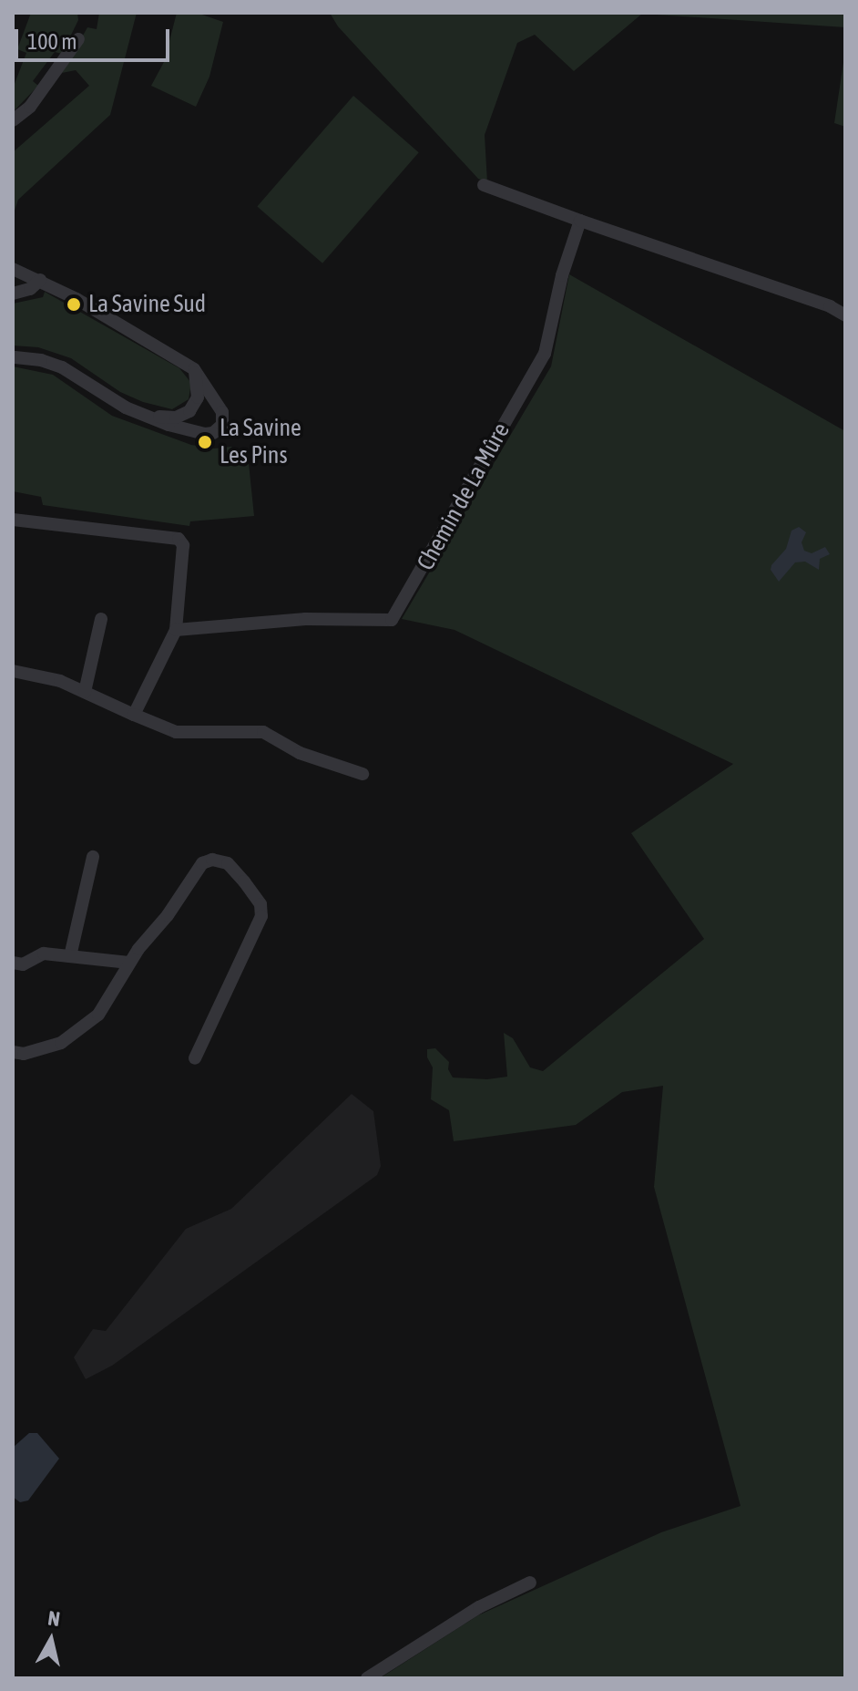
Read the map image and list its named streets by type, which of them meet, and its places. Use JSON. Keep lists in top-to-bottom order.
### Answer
{
  "streets": {
    "street": ["Chemin de La Mûre"]
  },
  "places": ["La Savine Sud", "La Savine Les Pins"],
  "scale_bar": "100 m",
  "north": "top"
}
